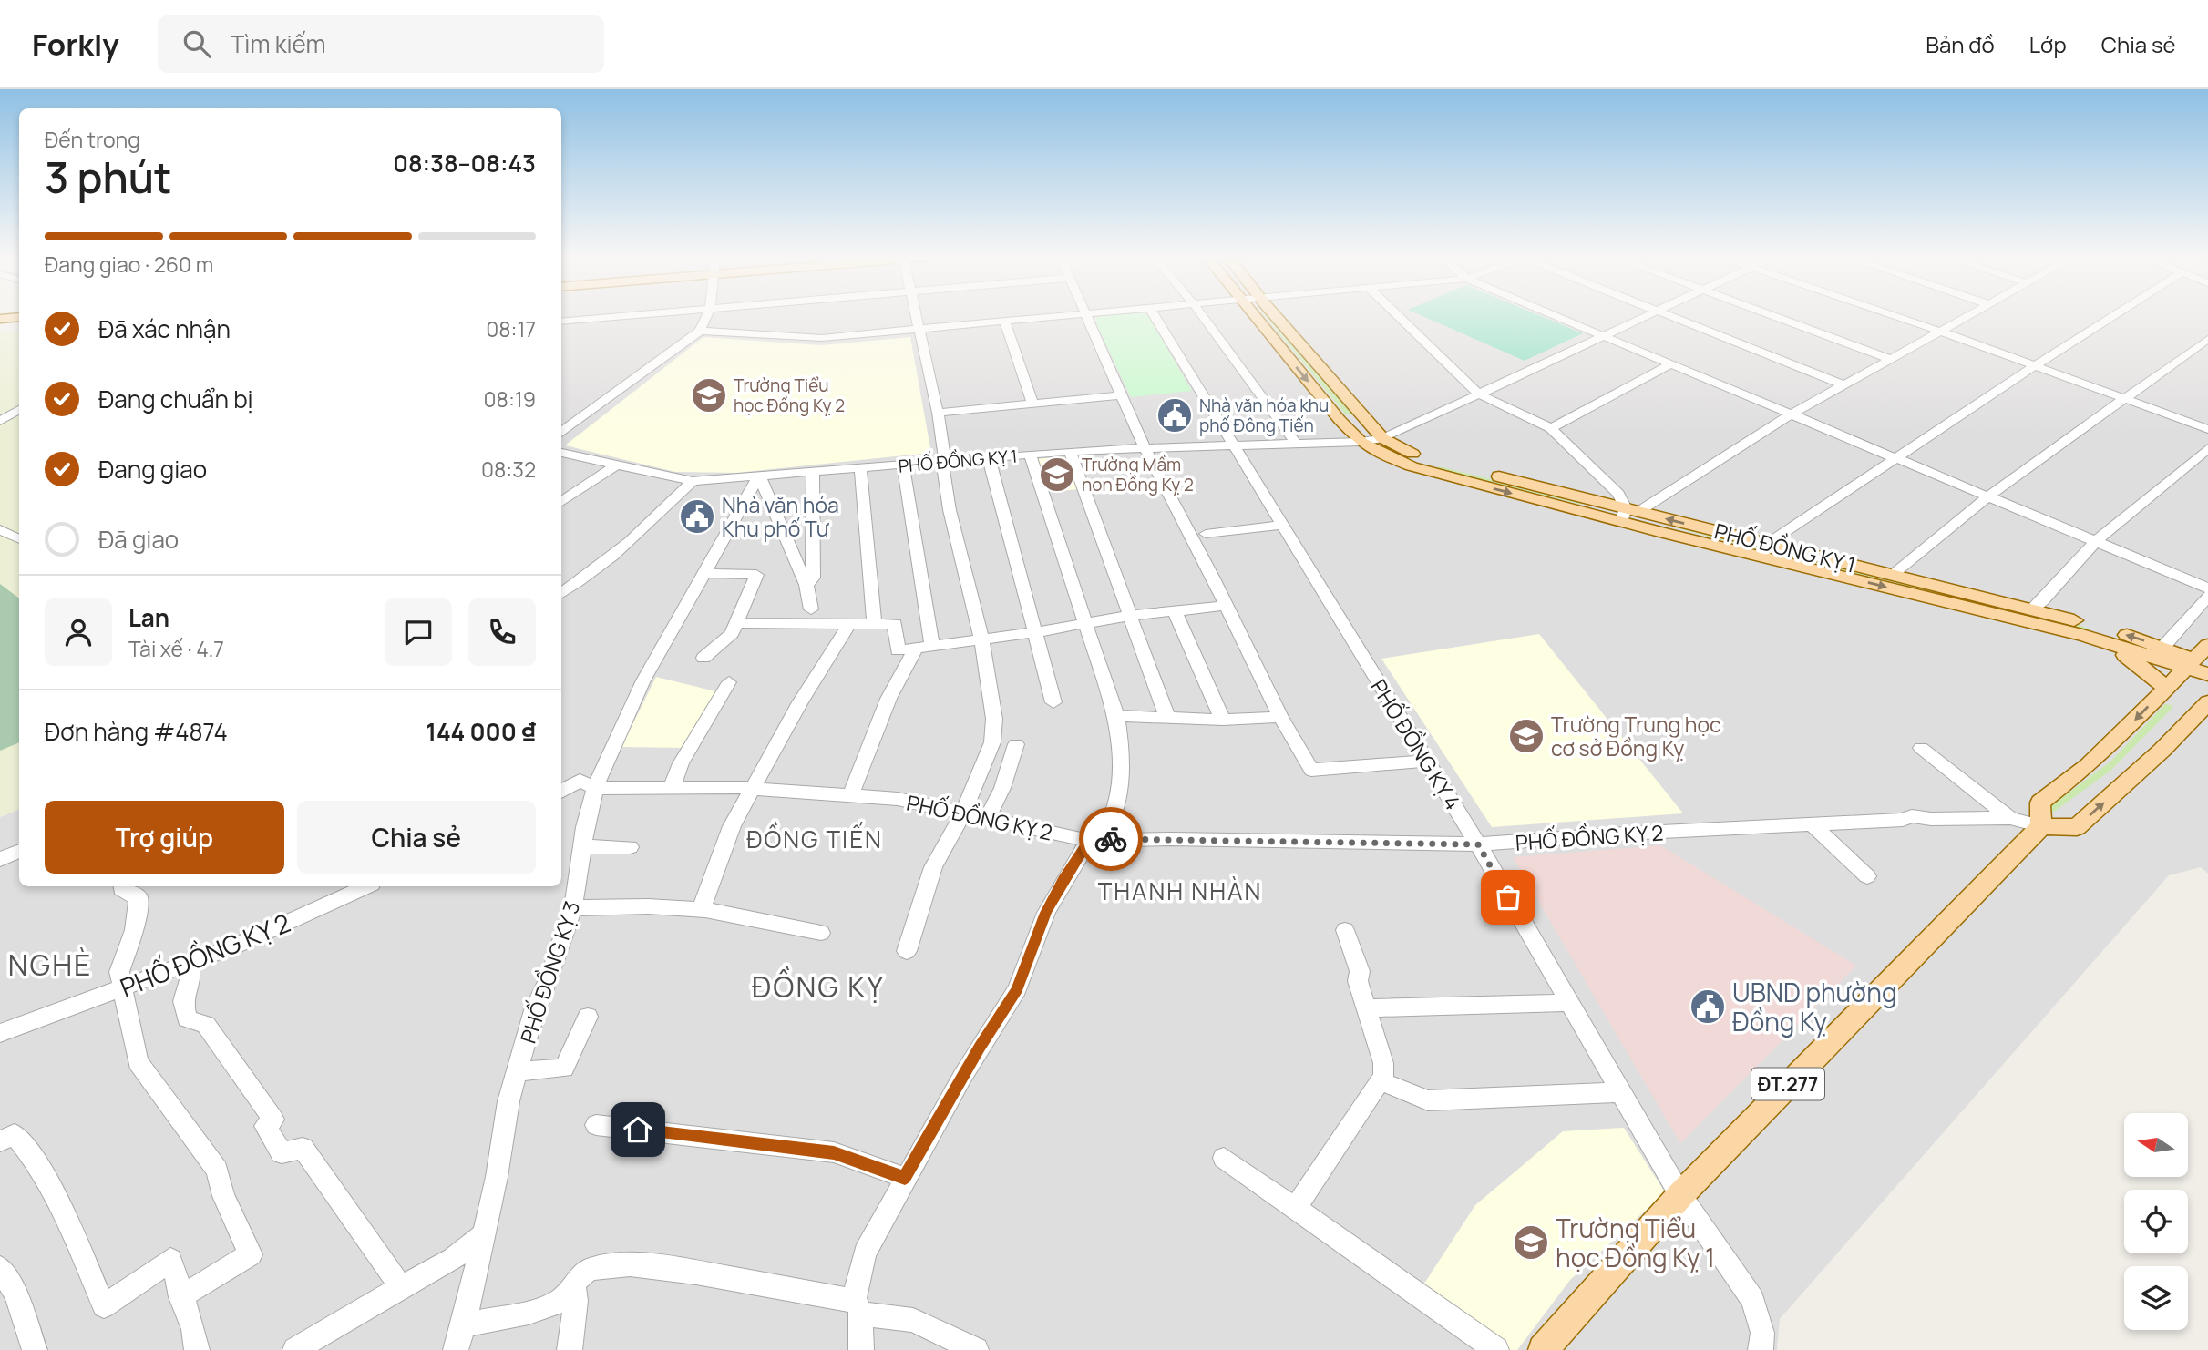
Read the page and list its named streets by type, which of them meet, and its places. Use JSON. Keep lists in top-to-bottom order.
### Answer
{
  "streets": {
    "main road": ["PHỐ ĐỒNG KỴ 1", "ĐT.277"],
    "street": ["PHỐ ĐỒNG KỴ 4", "PHỐ ĐỒNG KỴ 2", "PHỐ ĐỒNG KỴ 3"]
  },
  "crossings": [
    ["PHỐ ĐỒNG KỴ 1", "PHỐ ĐỒNG KỴ 4"],
    ["PHỐ ĐỒNG KỴ 1", "PHỐ ĐỒNG KỴ 3"],
    ["PHỐ ĐỒNG KỴ 4", "PHỐ ĐỒNG KỴ 2"],
    ["PHỐ ĐỒNG KỴ 4", "ĐT.277"],
    ["PHỐ ĐỒNG KỴ 2", "PHỐ ĐỒNG KỴ 3"],
    ["PHỐ ĐỒNG KỴ 2", "ĐT.277"]
  ],
  "districts": [
    "ĐỒNG TIẾN",
    "THANH NHÀN",
    "NGHÈ",
    "ĐỒNG KỴ"
  ],
  "places": {
    "school or university": [
      "Trường Tiểu học Đồng Kỵ 2",
      "Trường Mầm non Đồng Kỵ 2",
      "Trường Trung học cơ sở Đồng Kỵ",
      "Trường Tiểu học Đồng Kỵ 1"
    ],
    "public building": ["Nhà văn hóa khu phố Đông Tiến", "Nhà văn hóa Khu phố Tư", "UBND phường Đồng Kỵ"]
  },
  "north": "left",
  "page": {
    "header": "Forkly",
    "search": "Tìm kiếm",
    "nav": ["Bản đồ", "Lớp", "Chia sẻ"],
    "heading": ["3 phút", "Đến trong", "08:38–08:43"],
    "panel": [
      "Lan",
      "Tài xế · 4.7",
      "Đơn hàng #4874",
      "144 000 ₫"
    ],
    "bar": "Đang giao · 260 m",
    "list": [
      ["Đã xác nhận", "08:17"],
      ["Đang chuẩn bị", "08:19"],
      ["Đang giao", "08:32"],
      "Đã giao"
    ],
    "buttons": ["Trợ giúp", "Chia sẻ"]
  }
}
